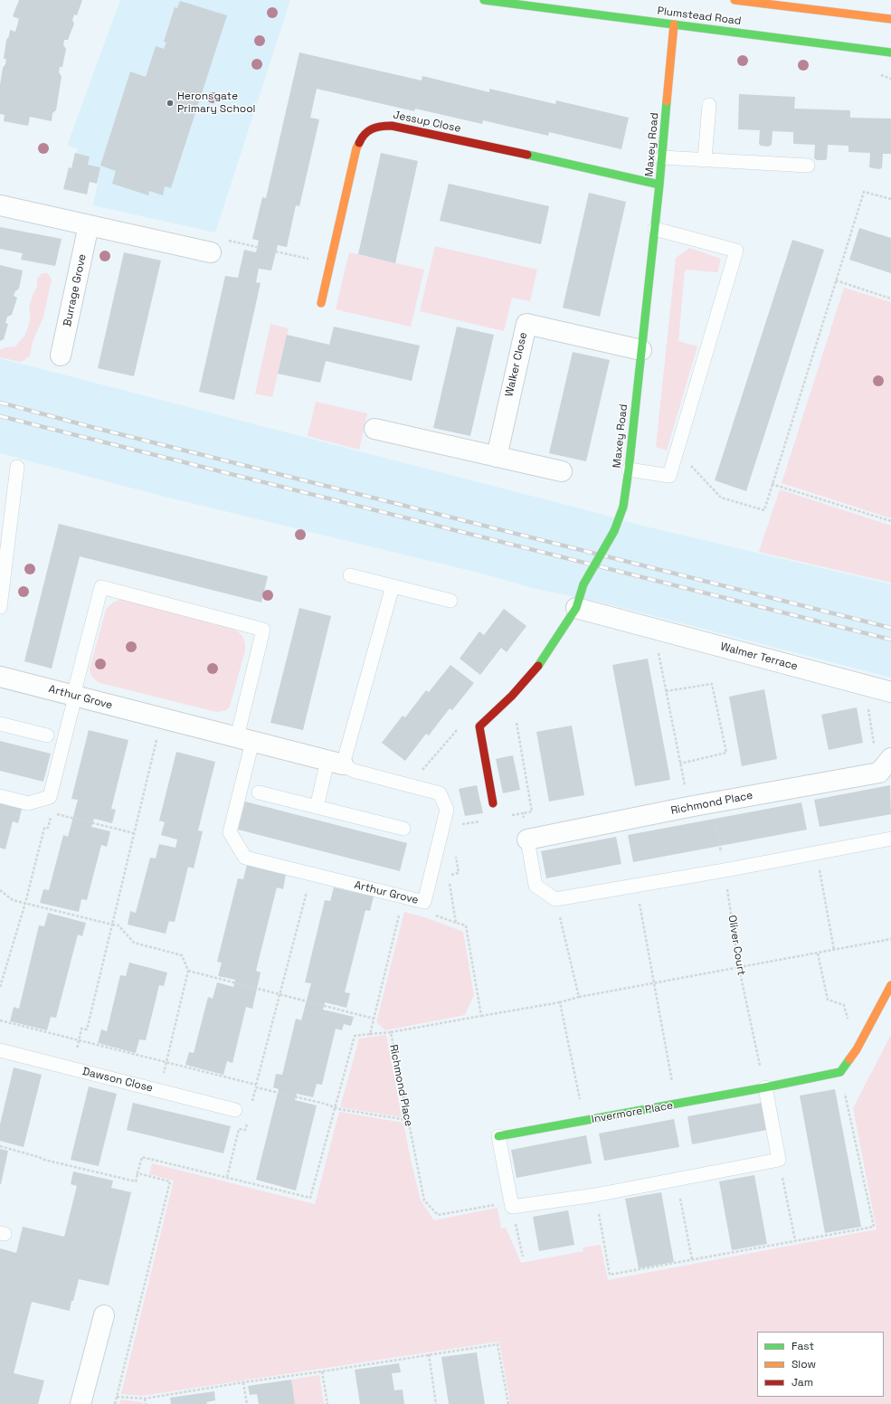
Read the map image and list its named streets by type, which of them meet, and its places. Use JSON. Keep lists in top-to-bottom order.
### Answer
{
  "streets": {
    "street": [
      "Plumstead Road",
      "Jessup Close",
      "Maxey Road",
      "Burrage Grove",
      "Walker Close",
      "Walmer Terrace",
      "Arthur Grove",
      "Richmond Place",
      "Invermore Place"
    ],
    "lane": ["Dawson Close"],
    "path": ["Oliver Court"]
  },
  "crossings": [
    ["Plumstead Road", "Maxey Road"],
    ["Jessup Close", "Maxey Road"],
    ["Maxey Road", "Walker Close"],
    ["Maxey Road", "Walmer Terrace"],
    ["Richmond Place", "Oliver Court"],
    ["Oliver Court", "Invermore Place"]
  ],
  "places": ["Heronsgate Primary School"],
  "legend": ["Fast", "Slow", "Jam"]
}
